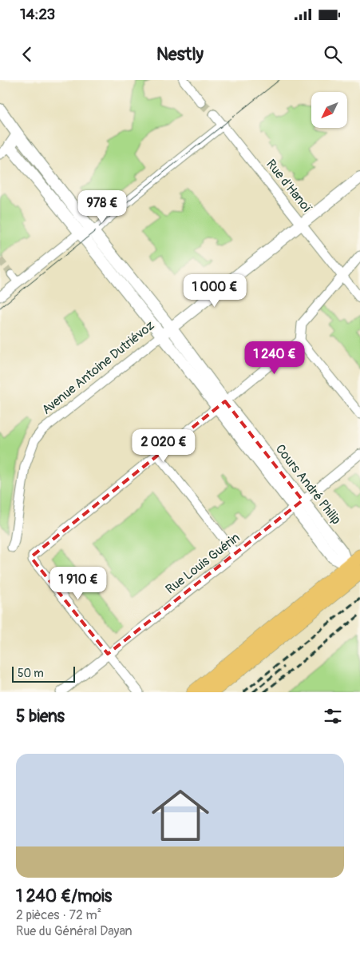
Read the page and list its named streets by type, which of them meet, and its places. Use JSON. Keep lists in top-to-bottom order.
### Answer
{
  "streets": {
    "street": [
      "Rue d'Hanoï",
      "Avenue Antoine Dutriévoz",
      "Cours André Philip",
      "Rue Louis Guérin"
    ]
  },
  "crossings": [
    ["Rue d'Hanoï", "Avenue Antoine Dutriévoz"],
    ["Avenue Antoine Dutriévoz", "Cours André Philip"],
    ["Cours André Philip", "Rue Louis Guérin"]
  ],
  "scale_bar": "50 m",
  "north": "bottom left",
  "page": {
    "status": "14:23",
    "header": "Nestly",
    "price": [
      "978 €",
      "1 000 €",
      "1 240 €",
      "2 020 €",
      "1 910 €"
    ],
    "scale": "50 m",
    "heading": "5 biens",
    "list": [
      {
        "name": "1 240 €/mois",
        "note": "2 pièces · 72 m² · Rue du Général Dayan"
      }
    ]
  }
}
